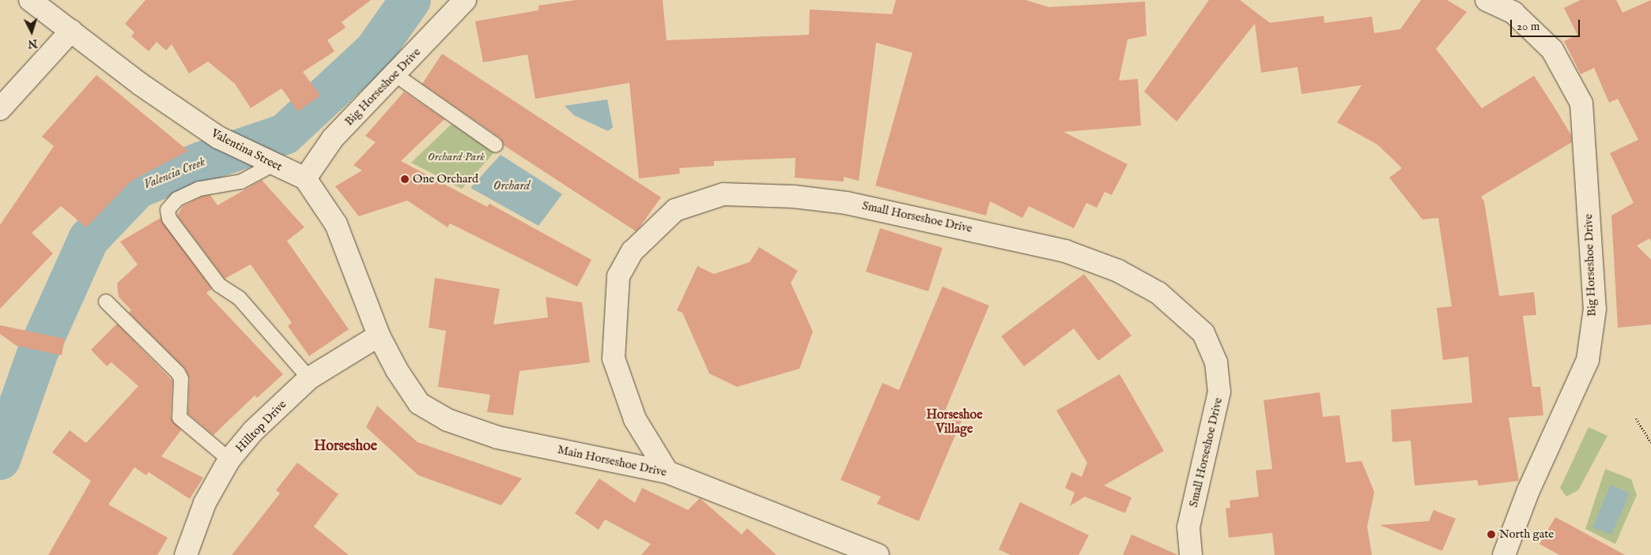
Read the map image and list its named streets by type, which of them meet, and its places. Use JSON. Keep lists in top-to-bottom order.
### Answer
{
  "streets": {
    "street": [
      "Big Horseshoe Drive",
      "Valentina Street",
      "Small Horseshoe Drive",
      "Hilltop Drive",
      "Main Horseshoe Drive"
    ]
  },
  "crossings": [
    ["Big Horseshoe Drive", "Valentina Street"],
    ["Small Horseshoe Drive", "Main Horseshoe Drive"],
    ["Hilltop Drive", "Main Horseshoe Drive"]
  ],
  "districts": ["Horseshoe Village", "Horseshoe"],
  "water": ["Valencia Creek", "Orchard"],
  "parks": ["Orchard Park"],
  "places": ["One Orchard", "North gate"],
  "scale_bar": "20 m",
  "north": "bottom"
}
